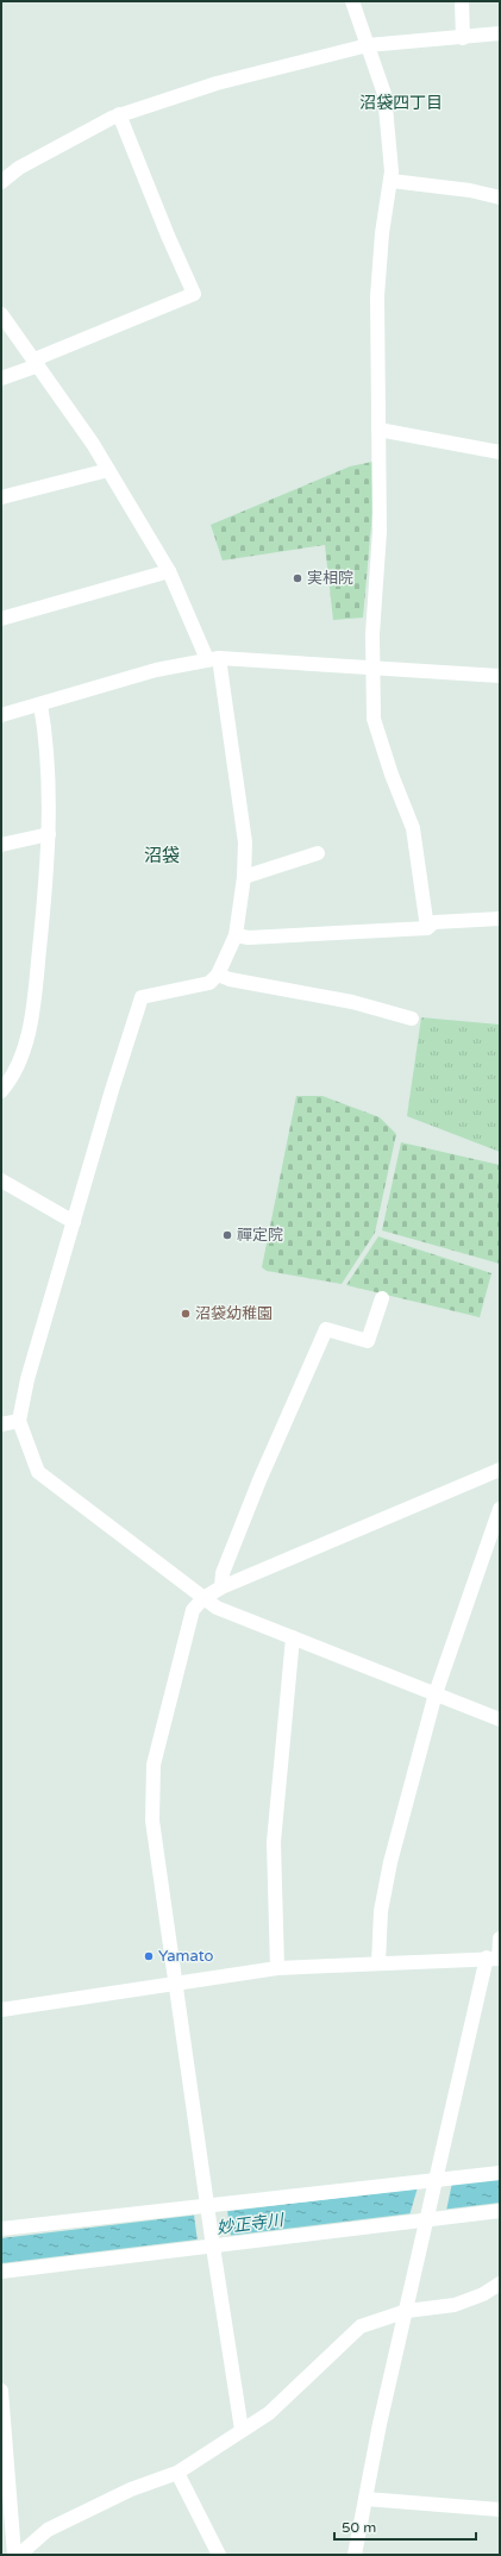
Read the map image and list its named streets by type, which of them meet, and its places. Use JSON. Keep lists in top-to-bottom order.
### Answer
{
  "districts": ["沼袋四丁目", "沼袋"],
  "water": ["妙正寺川"],
  "places": [
    "実相院",
    "禪定院",
    "沼袋幼稚園",
    "Yamato"
  ],
  "scale_bar": "50 m"
}
